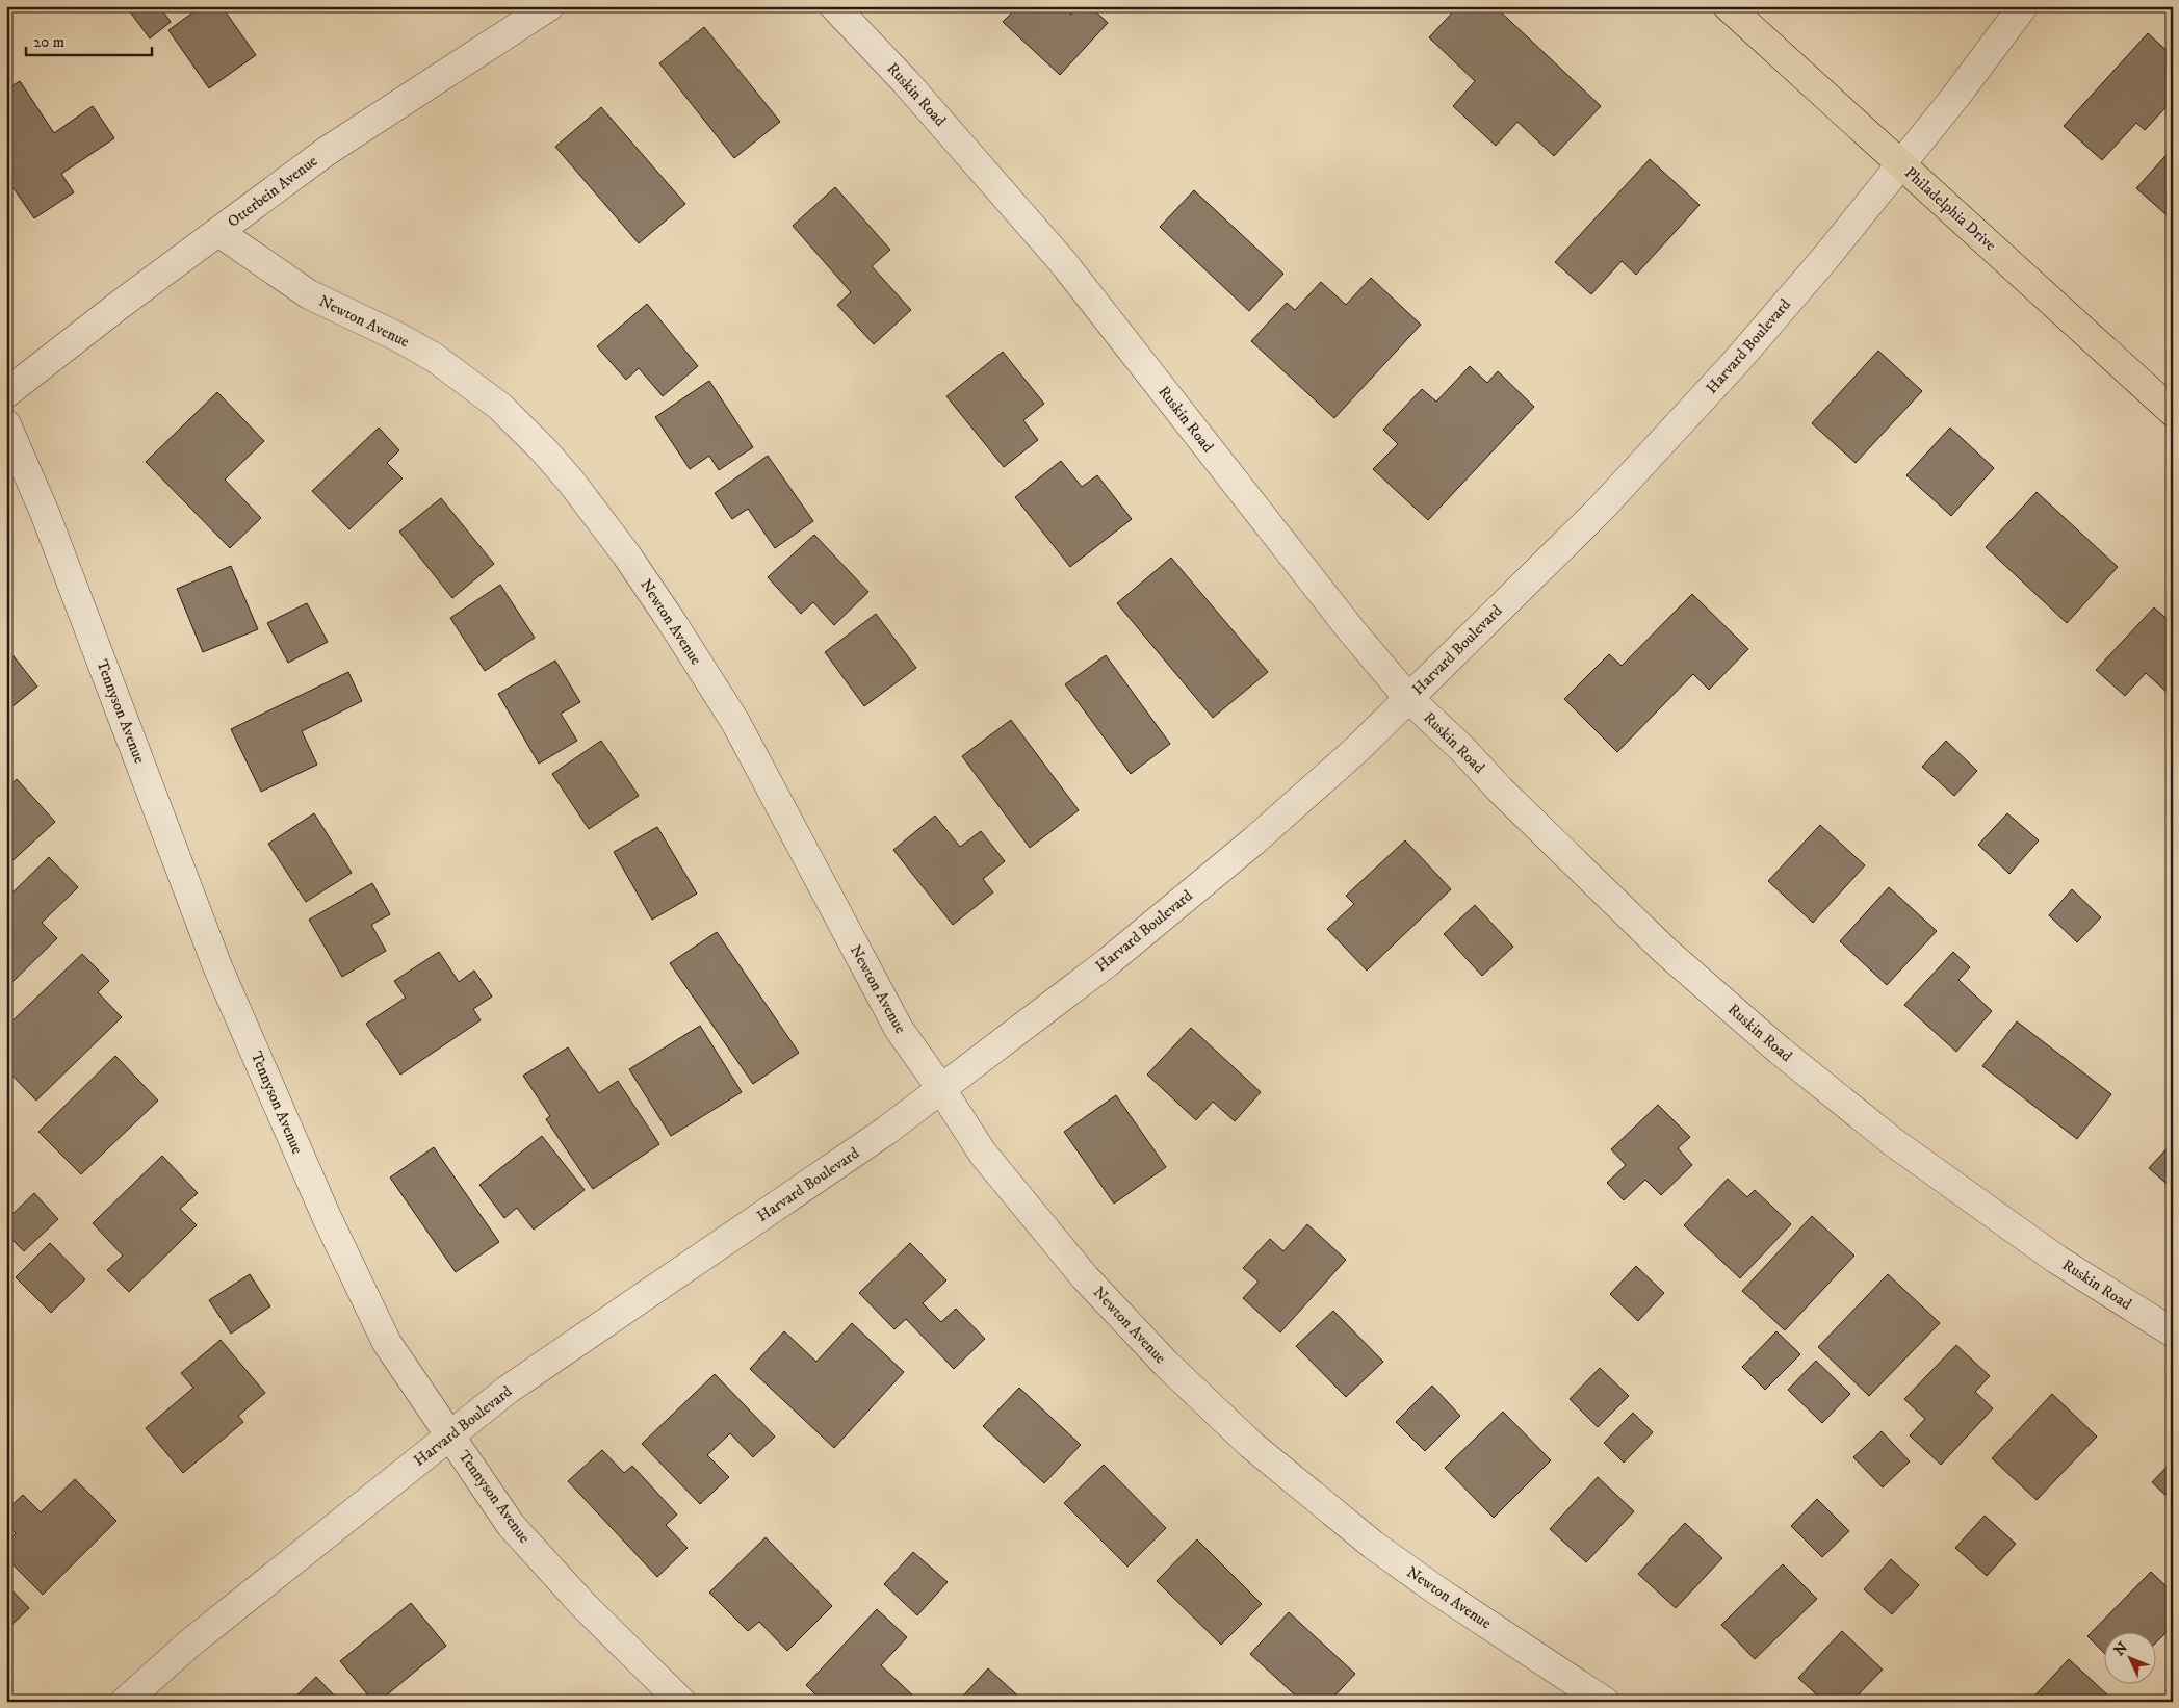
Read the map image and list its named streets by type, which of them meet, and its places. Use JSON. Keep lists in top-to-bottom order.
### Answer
{
  "streets": {
    "main road": ["Philadelphia Drive"],
    "street": [
      "Ruskin Road",
      "Otterbein Avenue",
      "Newton Avenue",
      "Harvard Boulevard",
      "Tennyson Avenue"
    ]
  },
  "crossings": [
    ["Ruskin Road", "Harvard Boulevard"],
    ["Otterbein Avenue", "Newton Avenue"],
    ["Philadelphia Drive", "Harvard Boulevard"],
    ["Newton Avenue", "Harvard Boulevard"],
    ["Harvard Boulevard", "Tennyson Avenue"]
  ],
  "scale_bar": "20 m",
  "north": "top left"
}
